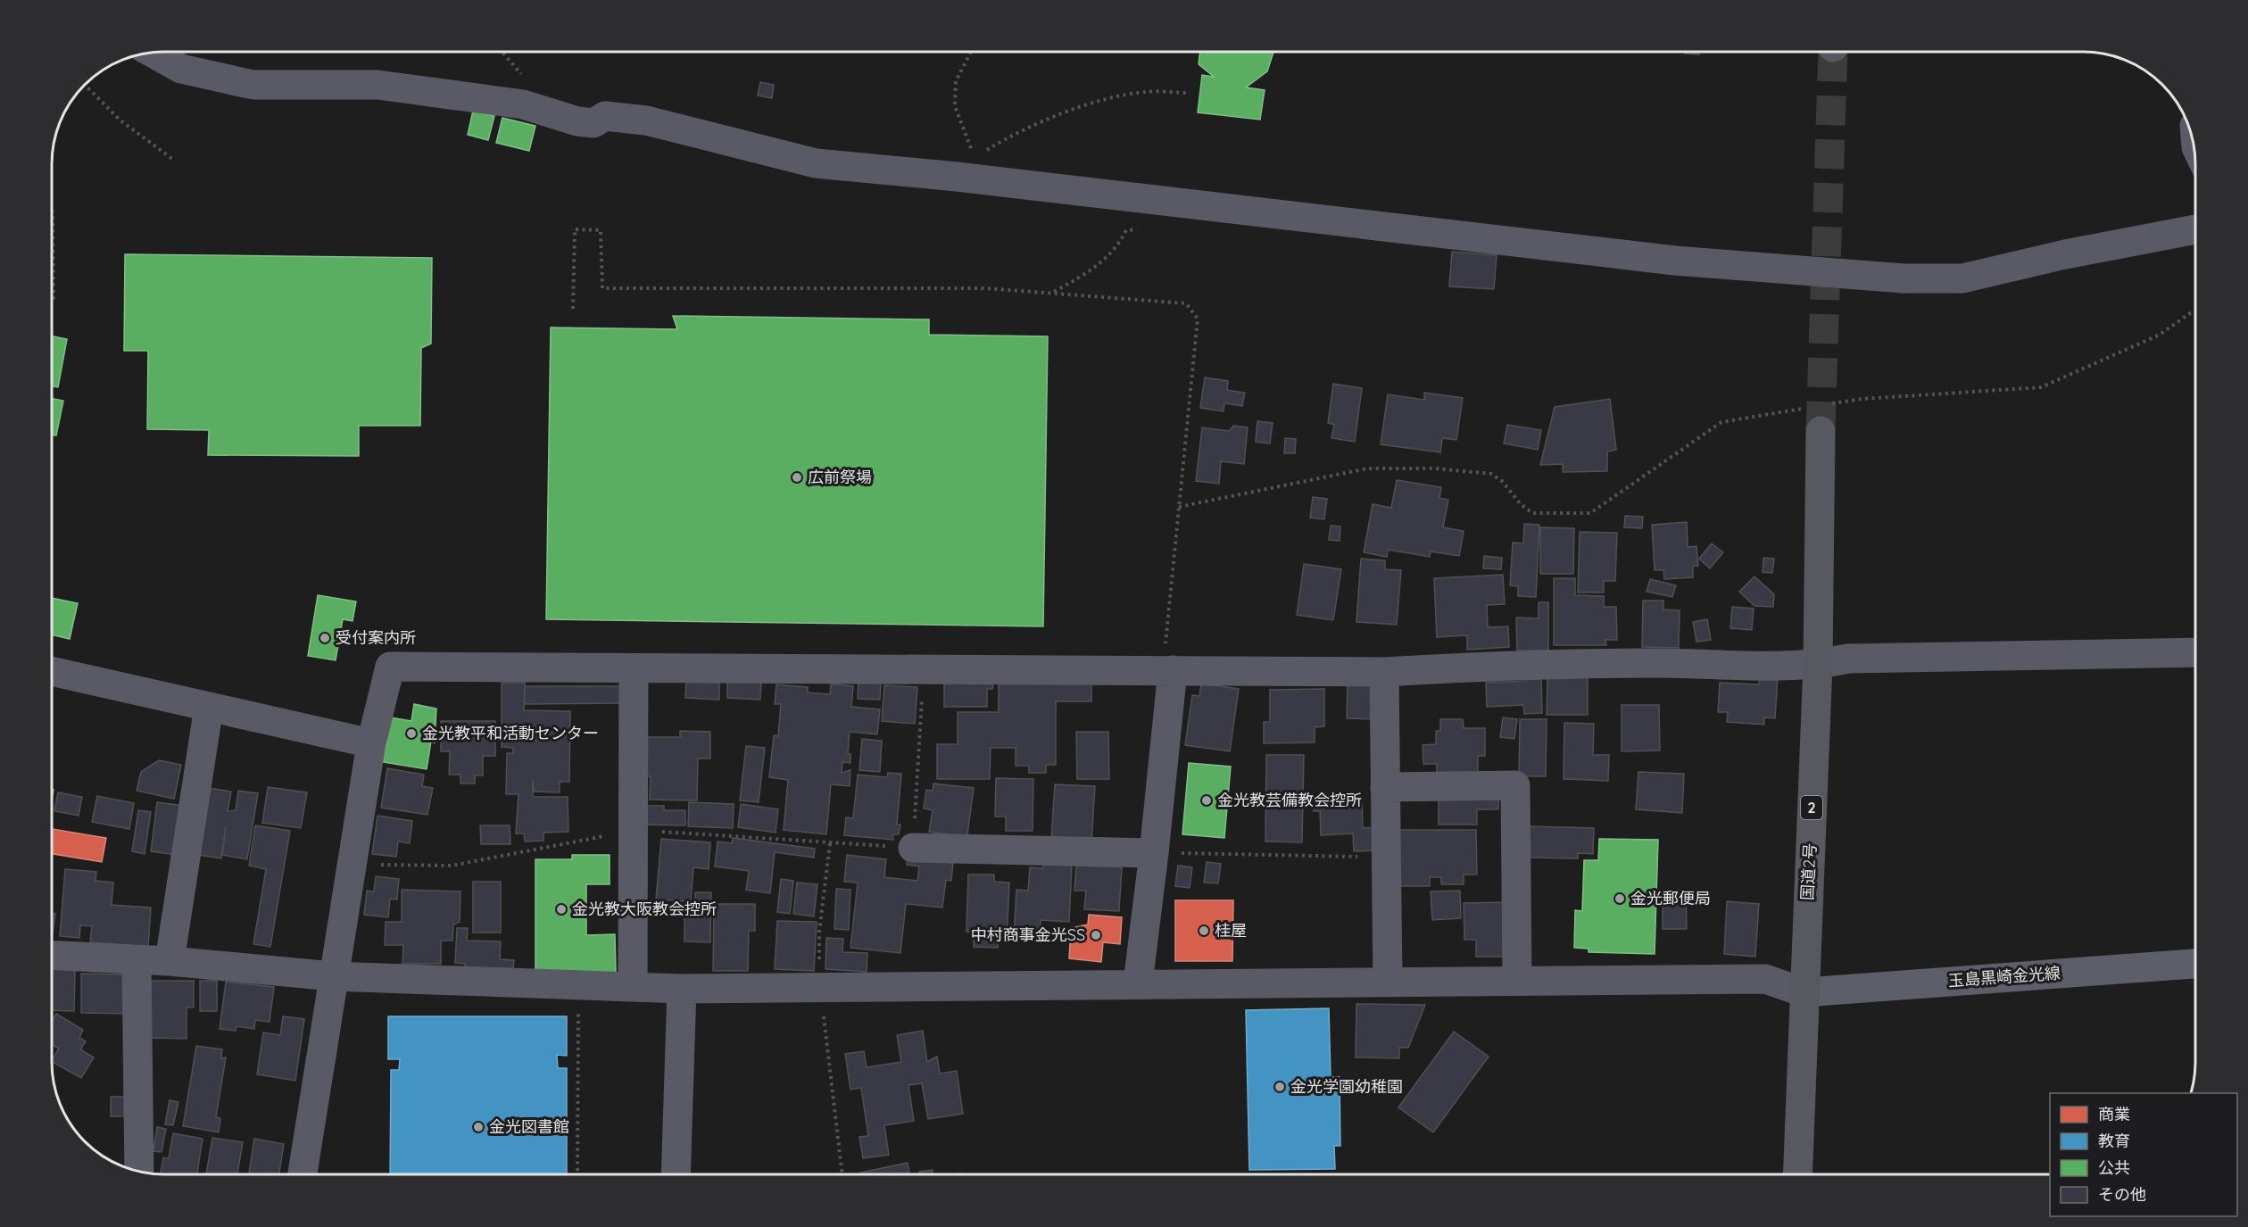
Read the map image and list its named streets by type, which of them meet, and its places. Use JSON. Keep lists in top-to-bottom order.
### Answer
{
  "streets": {
    "highway": ["2", "国道2号"],
    "main road": ["玉島黒崎金光線"]
  },
  "crossings": [
    ["国道2号", "玉島黒崎金光線"]
  ],
  "places": [
    "広前祭場",
    "受付案内所",
    "金光教平和活動センター",
    "金光教芸備教会控所",
    "金光郵便局",
    "金光教大阪教会控所",
    "桂屋",
    "中村商事金光SS",
    "金光学園幼稚園",
    "金光図書館"
  ],
  "legend": [
    "商業",
    "教育",
    "公共",
    "その他"
  ]
}
